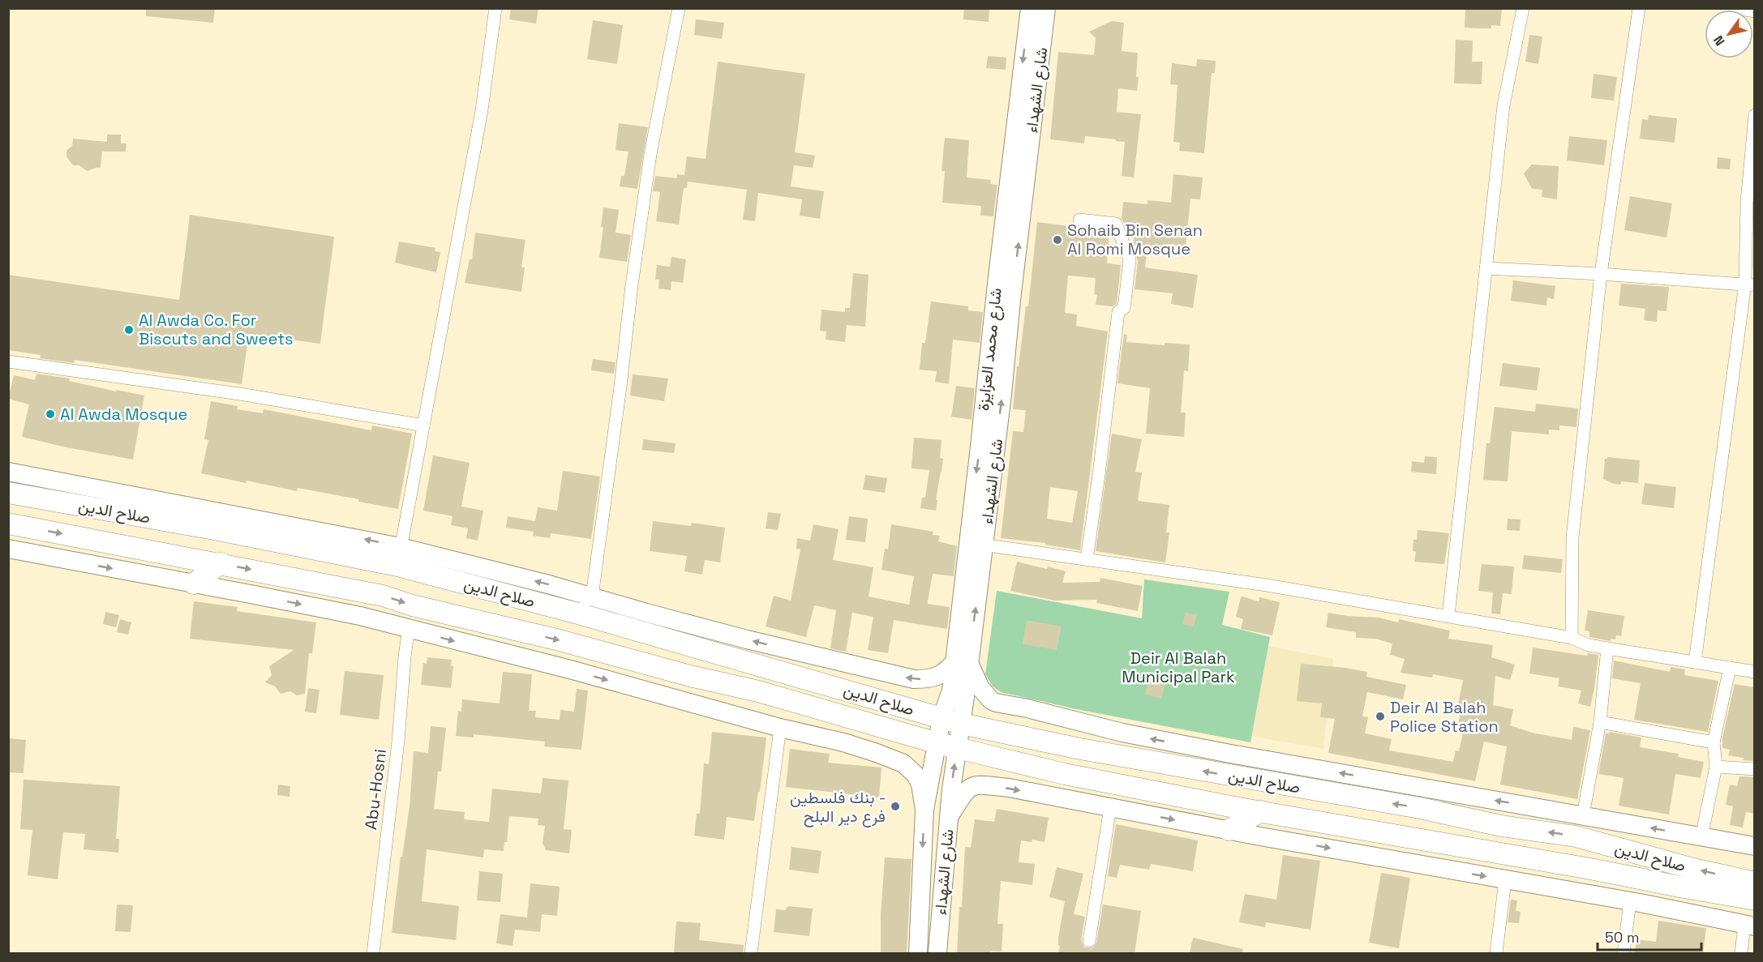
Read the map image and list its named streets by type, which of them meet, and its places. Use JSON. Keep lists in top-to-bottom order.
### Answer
{
  "streets": {
    "highway": ["صلاح الدين"],
    "main road": ["شارع الشهداء", "شارع محمد العزايزة"],
    "street": ["Abu-Hosni"]
  },
  "crossings": [
    ["شارع الشهداء", "شارع محمد العزايزة"],
    ["شارع الشهداء", "صلاح الدين"]
  ],
  "one_way": ["شارع محمد العزايزة"],
  "parks": ["Deir Al Balah Municipal Park"],
  "places": [
    "Sohaib Bin Senan Al Romi Mosque",
    "Al Awda Co. For Biscuts and Sweets",
    "Al Awda Mosque",
    "Deir Al Balah Police Station",
    "بنك فلسطين - فرع دير البلح"
  ],
  "scale_bar": "50 m",
  "north": "bottom left"
}
